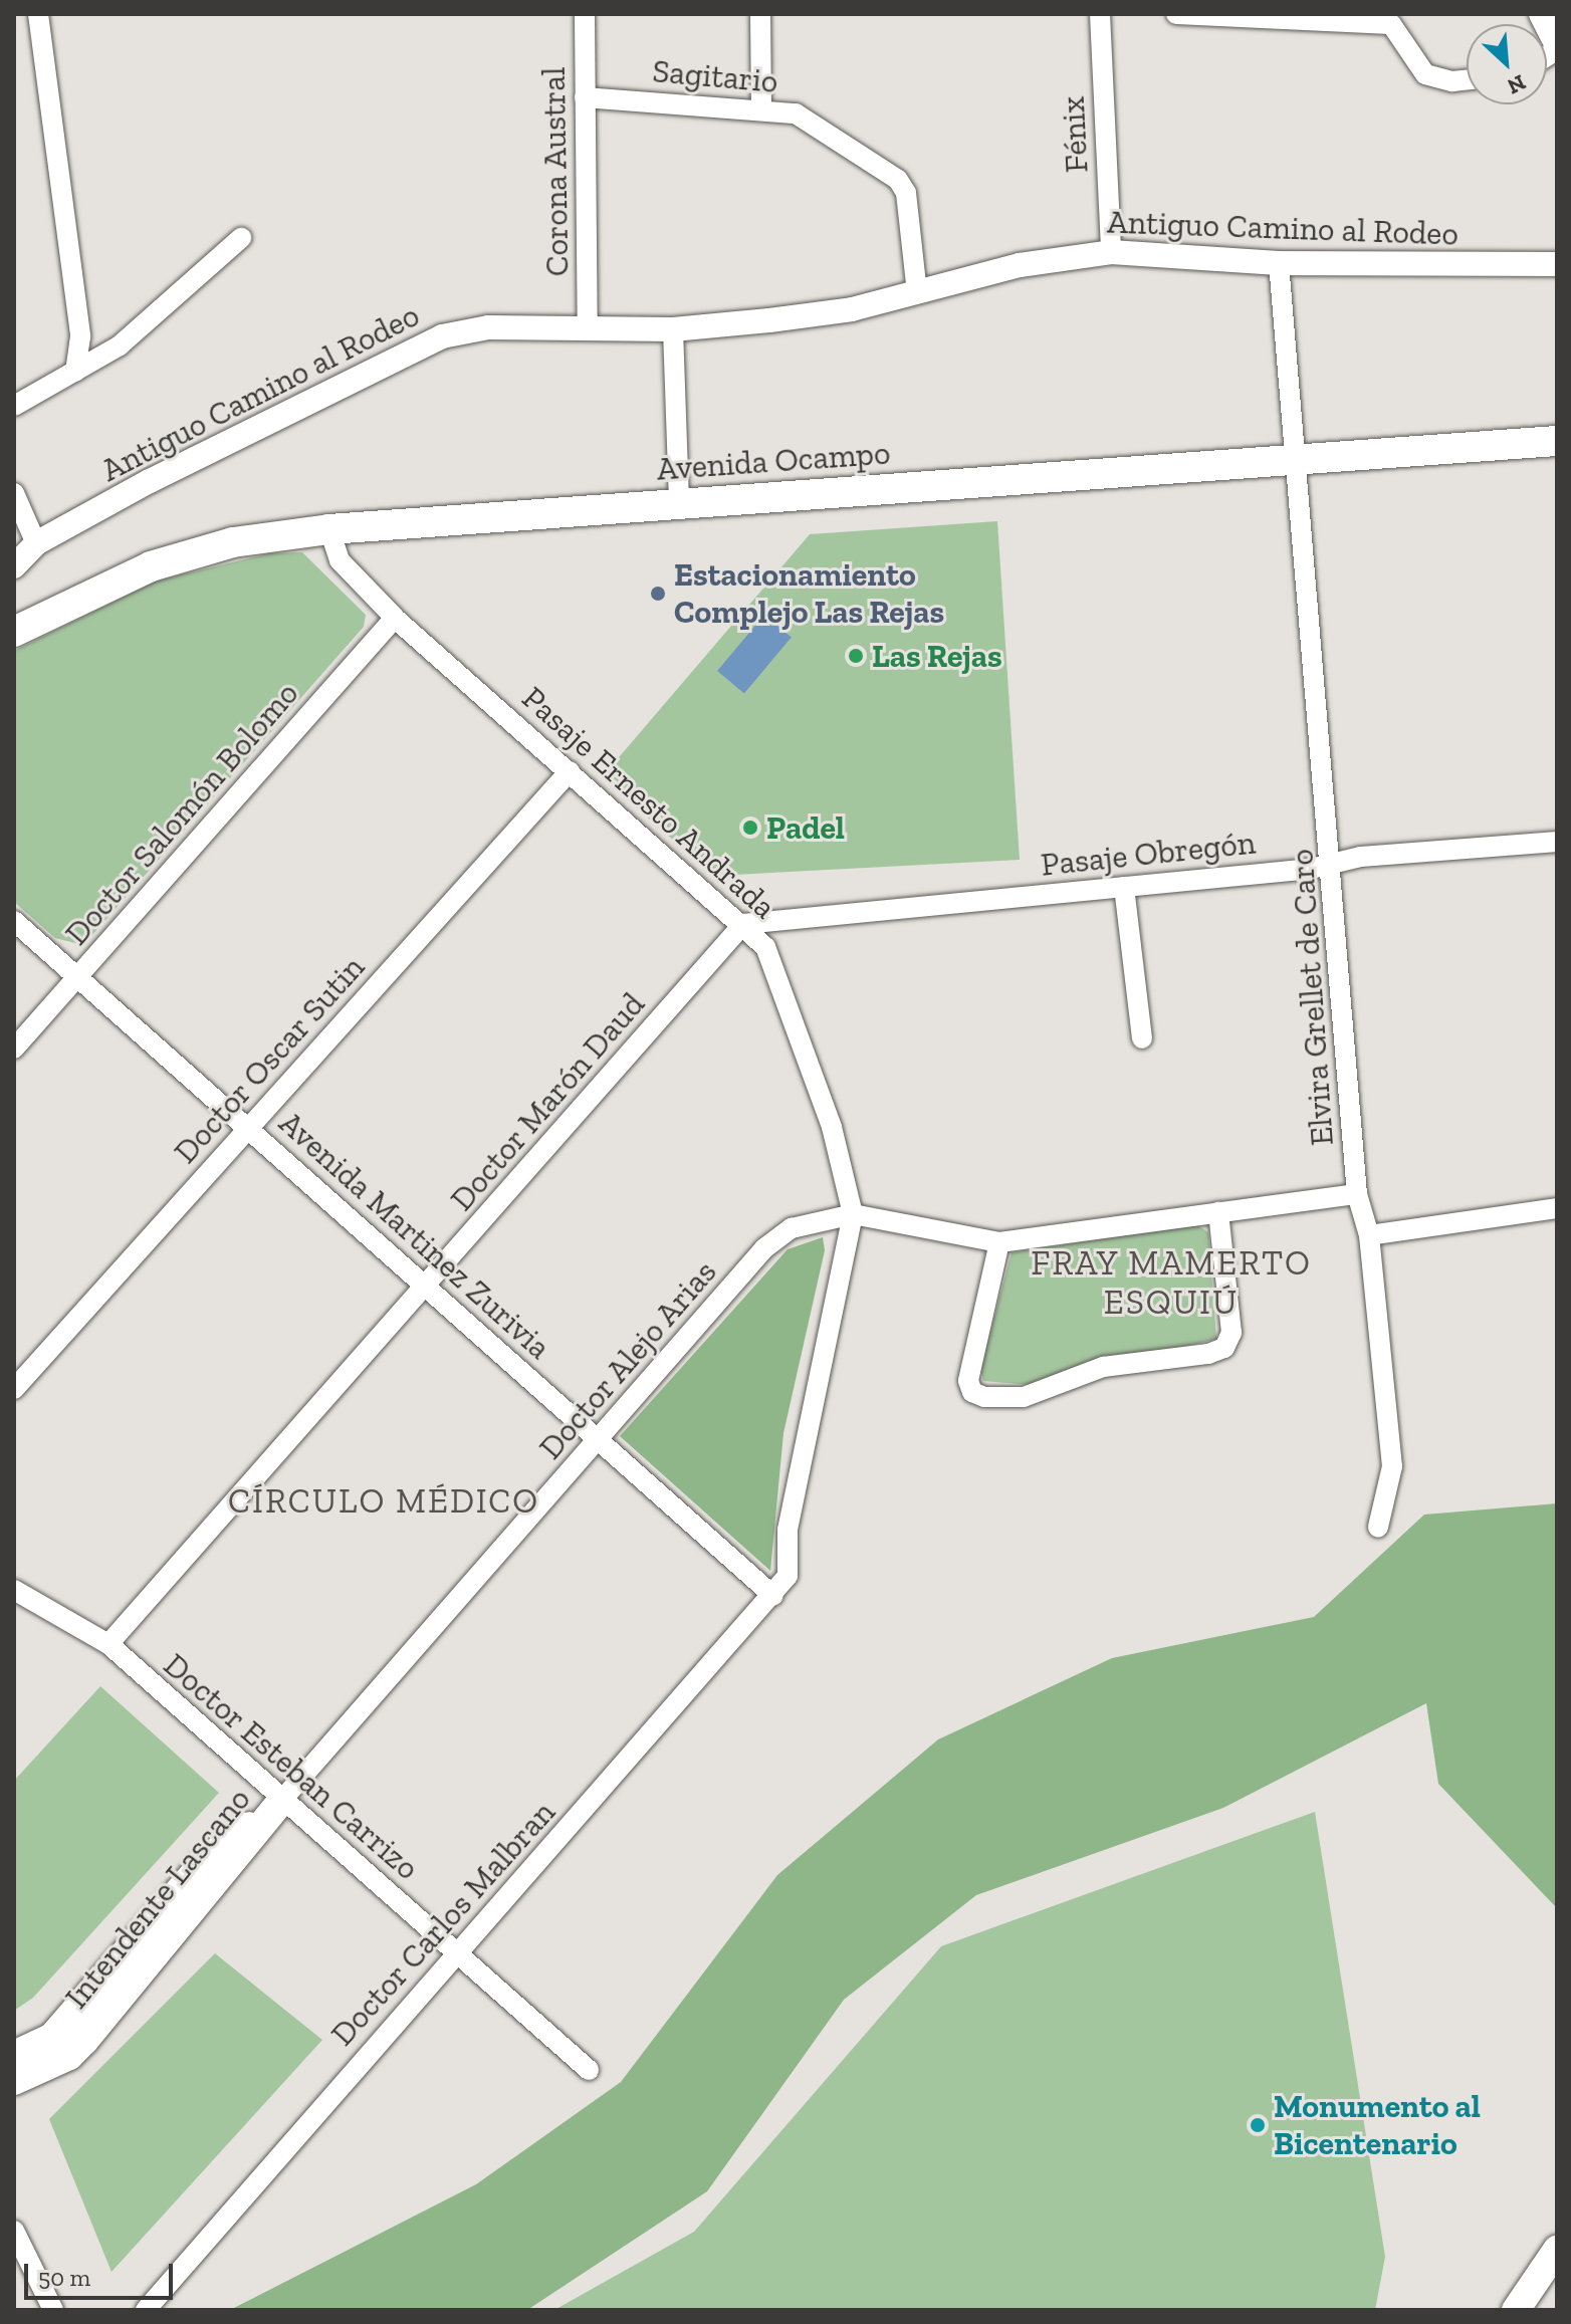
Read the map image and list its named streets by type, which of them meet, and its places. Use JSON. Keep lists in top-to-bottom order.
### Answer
{
  "streets": {
    "main road": ["Avenida Ocampo", "Intendente Lascano"],
    "street": [
      "Sagitario",
      "Fénix",
      "Corona Austral",
      "Antiguo Camino al Rodeo",
      "Pasaje Ernesto Andrada",
      "Doctor Salomón Bolomo",
      "Pasaje Obregón",
      "Elvira Grellet de Caro",
      "Doctor Oscar Sutin",
      "Doctor Marón Daud",
      "Avenida Martinez Zurivia",
      "Doctor Alejo Arias",
      "Doctor Esteban Carrizo",
      "Doctor Carlos Malbran"
    ]
  },
  "crossings": [
    ["Sagitario", "Corona Austral"],
    ["Sagitario", "Antiguo Camino al Rodeo"],
    ["Fénix", "Antiguo Camino al Rodeo"],
    ["Corona Austral", "Antiguo Camino al Rodeo"],
    ["Antiguo Camino al Rodeo", "Elvira Grellet de Caro"],
    ["Avenida Ocampo", "Pasaje Ernesto Andrada"],
    ["Avenida Ocampo", "Elvira Grellet de Caro"],
    ["Pasaje Ernesto Andrada", "Doctor Salomón Bolomo"],
    ["Pasaje Ernesto Andrada", "Pasaje Obregón"],
    ["Pasaje Ernesto Andrada", "Doctor Oscar Sutin"],
    ["Pasaje Ernesto Andrada", "Doctor Marón Daud"],
    ["Pasaje Ernesto Andrada", "Avenida Martinez Zurivia"],
    ["Pasaje Ernesto Andrada", "Doctor Alejo Arias"],
    ["Pasaje Ernesto Andrada", "Doctor Carlos Malbran"],
    ["Doctor Salomón Bolomo", "Avenida Martinez Zurivia"],
    ["Pasaje Obregón", "Elvira Grellet de Caro"],
    ["Pasaje Obregón", "Doctor Marón Daud"],
    ["Elvira Grellet de Caro", "Doctor Alejo Arias"],
    ["Doctor Oscar Sutin", "Avenida Martinez Zurivia"],
    ["Doctor Marón Daud", "Avenida Martinez Zurivia"],
    ["Doctor Marón Daud", "Doctor Esteban Carrizo"],
    ["Avenida Martinez Zurivia", "Doctor Alejo Arias"],
    ["Avenida Martinez Zurivia", "Doctor Carlos Malbran"],
    ["Doctor Alejo Arias", "Doctor Esteban Carrizo"],
    ["Doctor Alejo Arias", "Intendente Lascano"],
    ["Doctor Esteban Carrizo", "Intendente Lascano"],
    ["Doctor Esteban Carrizo", "Doctor Carlos Malbran"]
  ],
  "districts": ["FRAY MAMERTO ESQUIÚ", "CÍRCULO MÉDICO"],
  "places": [
    "Estacionamiento Complejo Las Rejas",
    "Las Rejas",
    "Padel",
    "Monumento al Bicentenario"
  ],
  "scale_bar": "50 m",
  "north": "bottom right"
}
